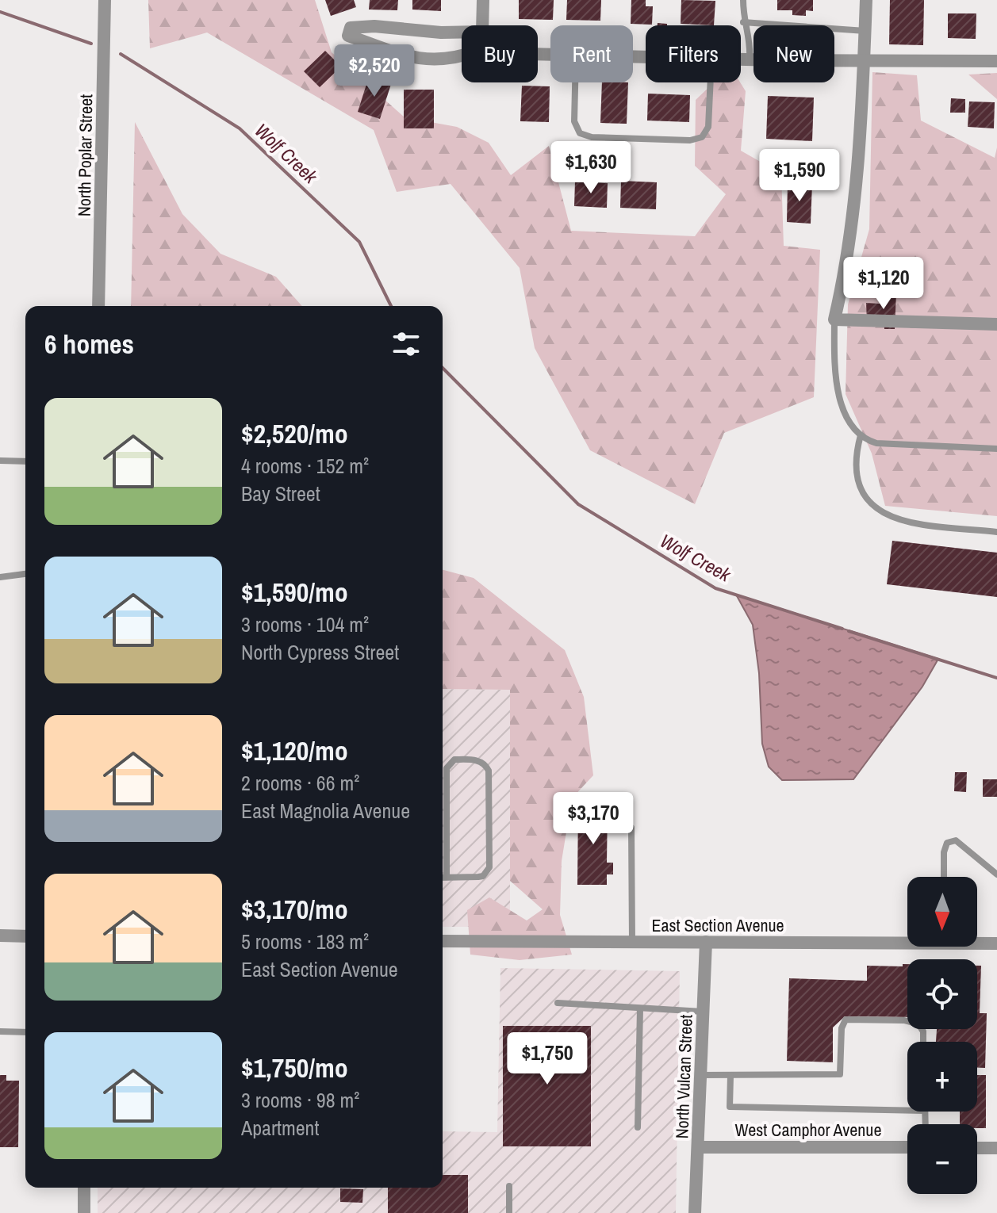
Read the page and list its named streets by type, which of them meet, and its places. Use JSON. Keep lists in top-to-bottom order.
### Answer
{
  "streets": {
    "street": [
      "North Poplar Street",
      "East Section Avenue",
      "North Vulcan Street",
      "West Camphor Avenue"
    ]
  },
  "crossings": [
    ["East Section Avenue", "North Vulcan Street"],
    ["North Vulcan Street", "West Camphor Avenue"]
  ],
  "water": ["Wolf Creek"],
  "north": "bottom",
  "page": {
    "chip": [
      "Buy",
      "Rent",
      "Filters",
      "New"
    ],
    "price": [
      "$2,520",
      "$1,630",
      "$1,590",
      "$1,120",
      "$3,170",
      "$1,750"
    ],
    "heading": "6 homes",
    "list": [
      {
        "name": "$2,520/mo",
        "note": "4 rooms · 152 m² · Bay Street"
      },
      {
        "name": "$1,590/mo",
        "note": "3 rooms · 104 m² · North Cypress Street"
      },
      {
        "name": "$1,120/mo",
        "note": "2 rooms · 66 m² · East Magnolia Avenue"
      },
      {
        "name": "$3,170/mo",
        "note": "5 rooms · 183 m² · East Section Avenue"
      },
      {
        "name": "$1,750/mo",
        "note": "3 rooms · 98 m² · Apartment"
      }
    ],
    "map_buttons": ["+", "−"]
  }
}
